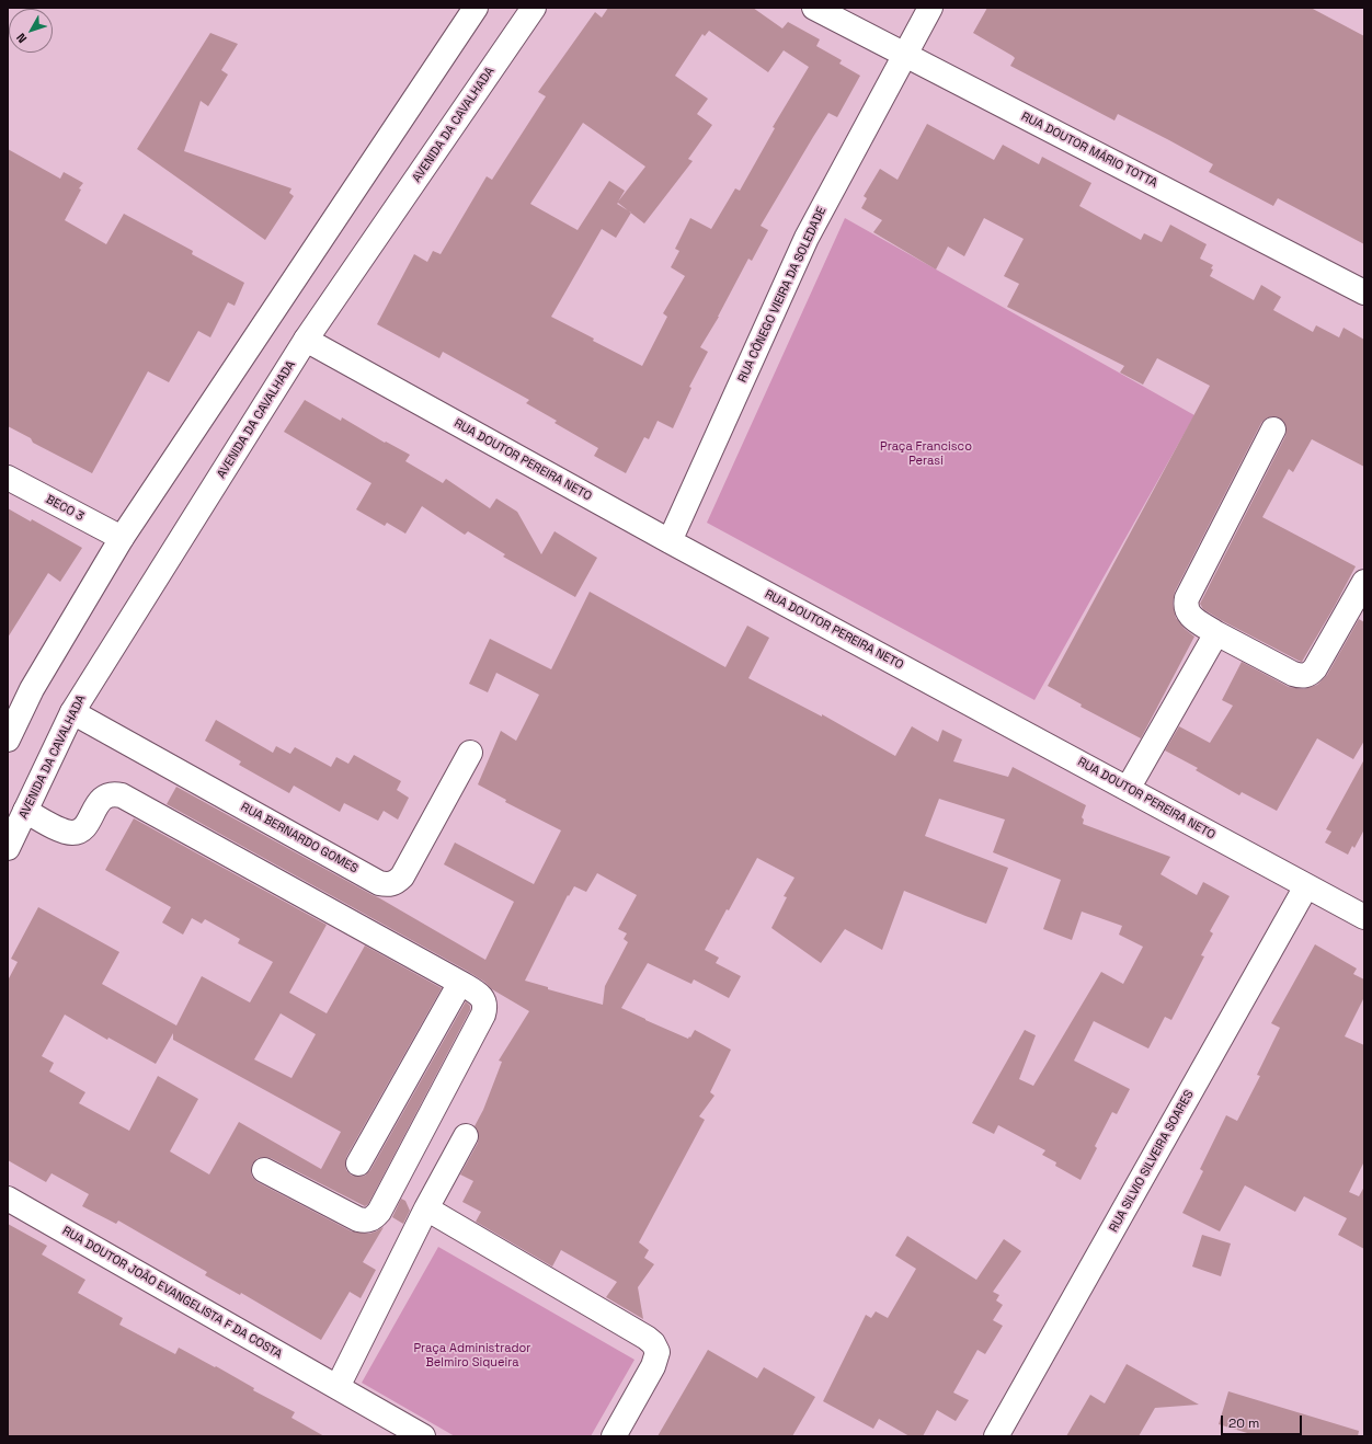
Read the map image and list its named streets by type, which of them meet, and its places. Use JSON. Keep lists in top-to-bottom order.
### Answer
{
  "streets": {
    "street": [
      "AVENIDA DA CAVALHADA",
      "RUA DOUTOR MÁRIO TOTTA",
      "RUA CÔNEGO VIEIRA DA SOLEDADE",
      "RUA DOUTOR PEREIRA NETO",
      "BECO 3",
      "RUA BERNARDO GOMES",
      "RUA SILVIO SILVEIRA SOARES",
      "RUA DOUTOR JOÃO EVANGELISTA F DA COSTA"
    ]
  },
  "crossings": [
    ["AVENIDA DA CAVALHADA", "RUA DOUTOR PEREIRA NETO"],
    ["AVENIDA DA CAVALHADA", "RUA BERNARDO GOMES"],
    ["RUA DOUTOR MÁRIO TOTTA", "RUA CÔNEGO VIEIRA DA SOLEDADE"],
    ["RUA CÔNEGO VIEIRA DA SOLEDADE", "RUA DOUTOR PEREIRA NETO"],
    ["RUA DOUTOR PEREIRA NETO", "RUA SILVIO SILVEIRA SOARES"]
  ],
  "parks": ["Praça Francisco Perasi", "Praça Administrador Belmiro Siqueira"],
  "scale_bar": "20 m",
  "north": "bottom left"
}
